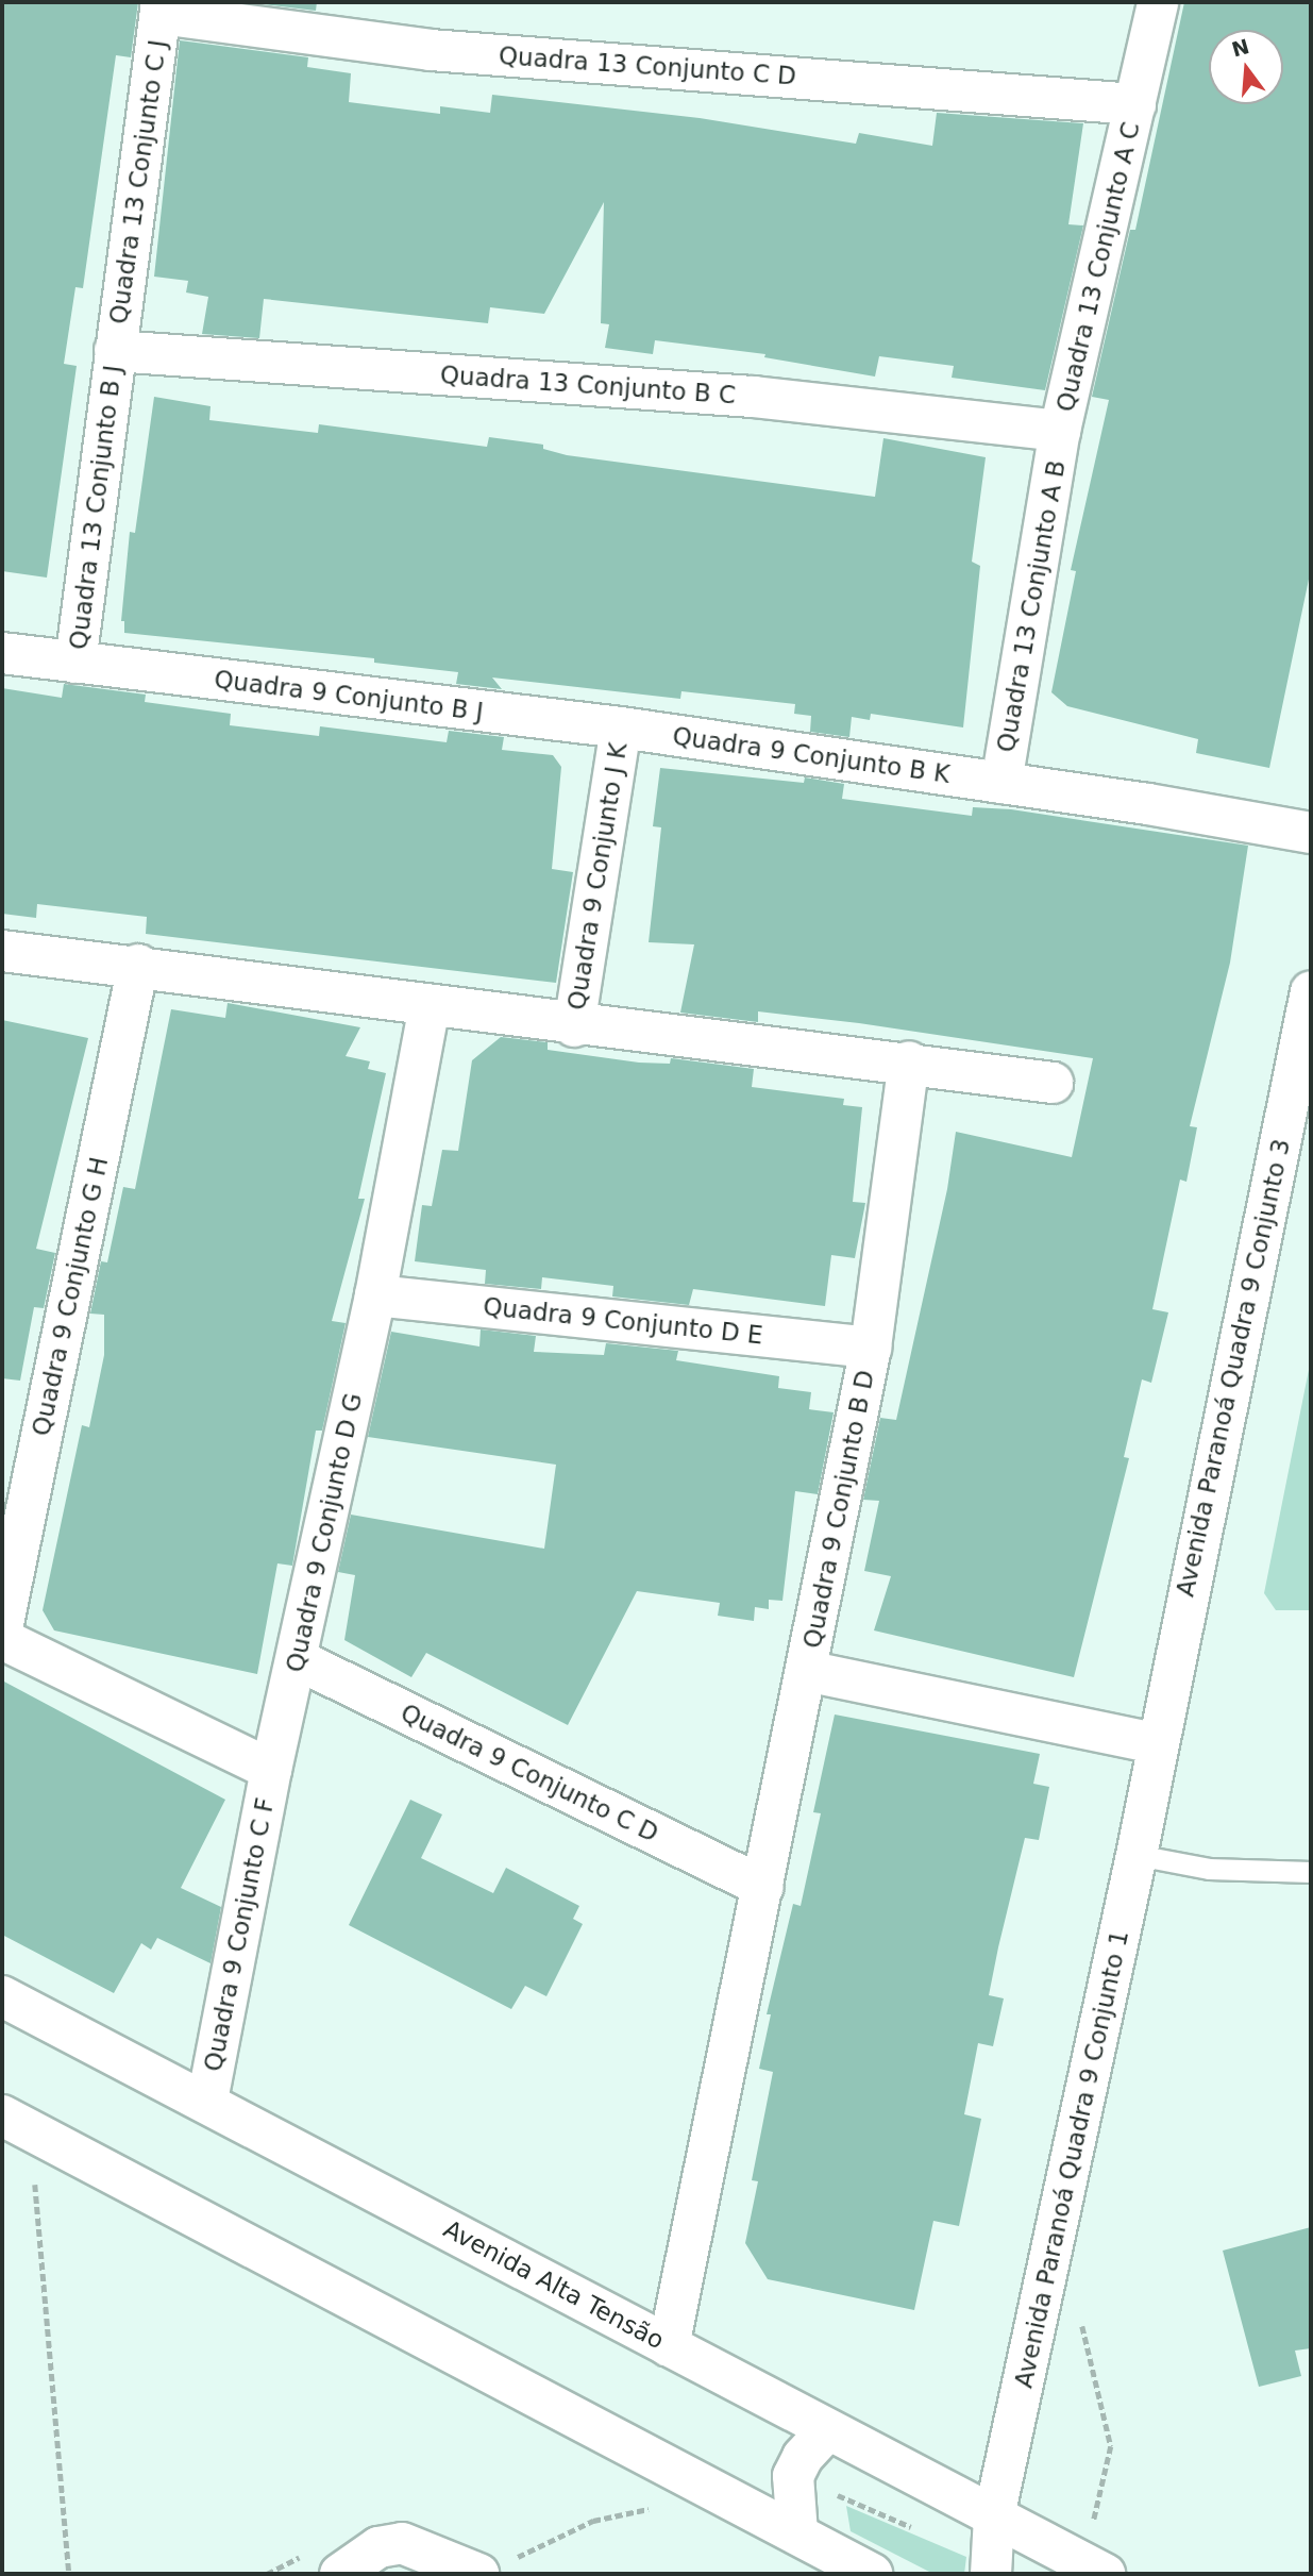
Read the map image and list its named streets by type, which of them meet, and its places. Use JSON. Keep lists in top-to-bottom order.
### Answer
{
  "streets": {
    "street": [
      "Quadra 13 Conjunto C D",
      "Quadra 13 Conjunto C J",
      "Quadra 13 Conjunto A C",
      "Quadra 13 Conjunto B C",
      "Quadra 13 Conjunto B J",
      "Quadra 13 Conjunto A B",
      "Quadra 9 Conjunto B J",
      "Quadra 9 Conjunto B K",
      "Quadra 9 Conjunto J K",
      "Quadra 9 Conjunto G H",
      "Quadra 9 Conjunto D E",
      "Avenida Paranoá Quadra 9 Conjunto 3",
      "Quadra 9 Conjunto B D",
      "Quadra 9 Conjunto D G",
      "Quadra 9 Conjunto C D",
      "Quadra 9 Conjunto C F",
      "Avenida Paranoá Quadra 9 Conjunto 1",
      "Avenida Alta Tensão"
    ]
  },
  "crossings": [
    ["Quadra 13 Conjunto C D", "Quadra 13 Conjunto C J"],
    ["Quadra 13 Conjunto C D", "Quadra 13 Conjunto A C"],
    ["Quadra 13 Conjunto C J", "Quadra 13 Conjunto B C"],
    ["Quadra 13 Conjunto C J", "Quadra 13 Conjunto B J"],
    ["Quadra 13 Conjunto A C", "Quadra 13 Conjunto B C"],
    ["Quadra 13 Conjunto A C", "Quadra 13 Conjunto A B"],
    ["Quadra 13 Conjunto B C", "Quadra 13 Conjunto B J"],
    ["Quadra 13 Conjunto B C", "Quadra 13 Conjunto A B"],
    ["Quadra 13 Conjunto B J", "Quadra 9 Conjunto B J"],
    ["Quadra 13 Conjunto A B", "Quadra 9 Conjunto B K"],
    ["Quadra 9 Conjunto B J", "Quadra 9 Conjunto B K"],
    ["Quadra 9 Conjunto B J", "Quadra 9 Conjunto J K"],
    ["Quadra 9 Conjunto B K", "Quadra 9 Conjunto J K"],
    ["Quadra 9 Conjunto D E", "Quadra 9 Conjunto B D"],
    ["Quadra 9 Conjunto D E", "Quadra 9 Conjunto D G"],
    ["Avenida Paranoá Quadra 9 Conjunto 3", "Avenida Paranoá Quadra 9 Conjunto 1"],
    ["Quadra 9 Conjunto B D", "Quadra 9 Conjunto C D"],
    ["Quadra 9 Conjunto B D", "Avenida Alta Tensão"],
    ["Quadra 9 Conjunto D G", "Quadra 9 Conjunto C D"],
    ["Quadra 9 Conjunto D G", "Quadra 9 Conjunto C F"],
    ["Quadra 9 Conjunto C F", "Avenida Alta Tensão"],
    ["Avenida Paranoá Quadra 9 Conjunto 1", "Avenida Alta Tensão"]
  ],
  "north": "top"
}
